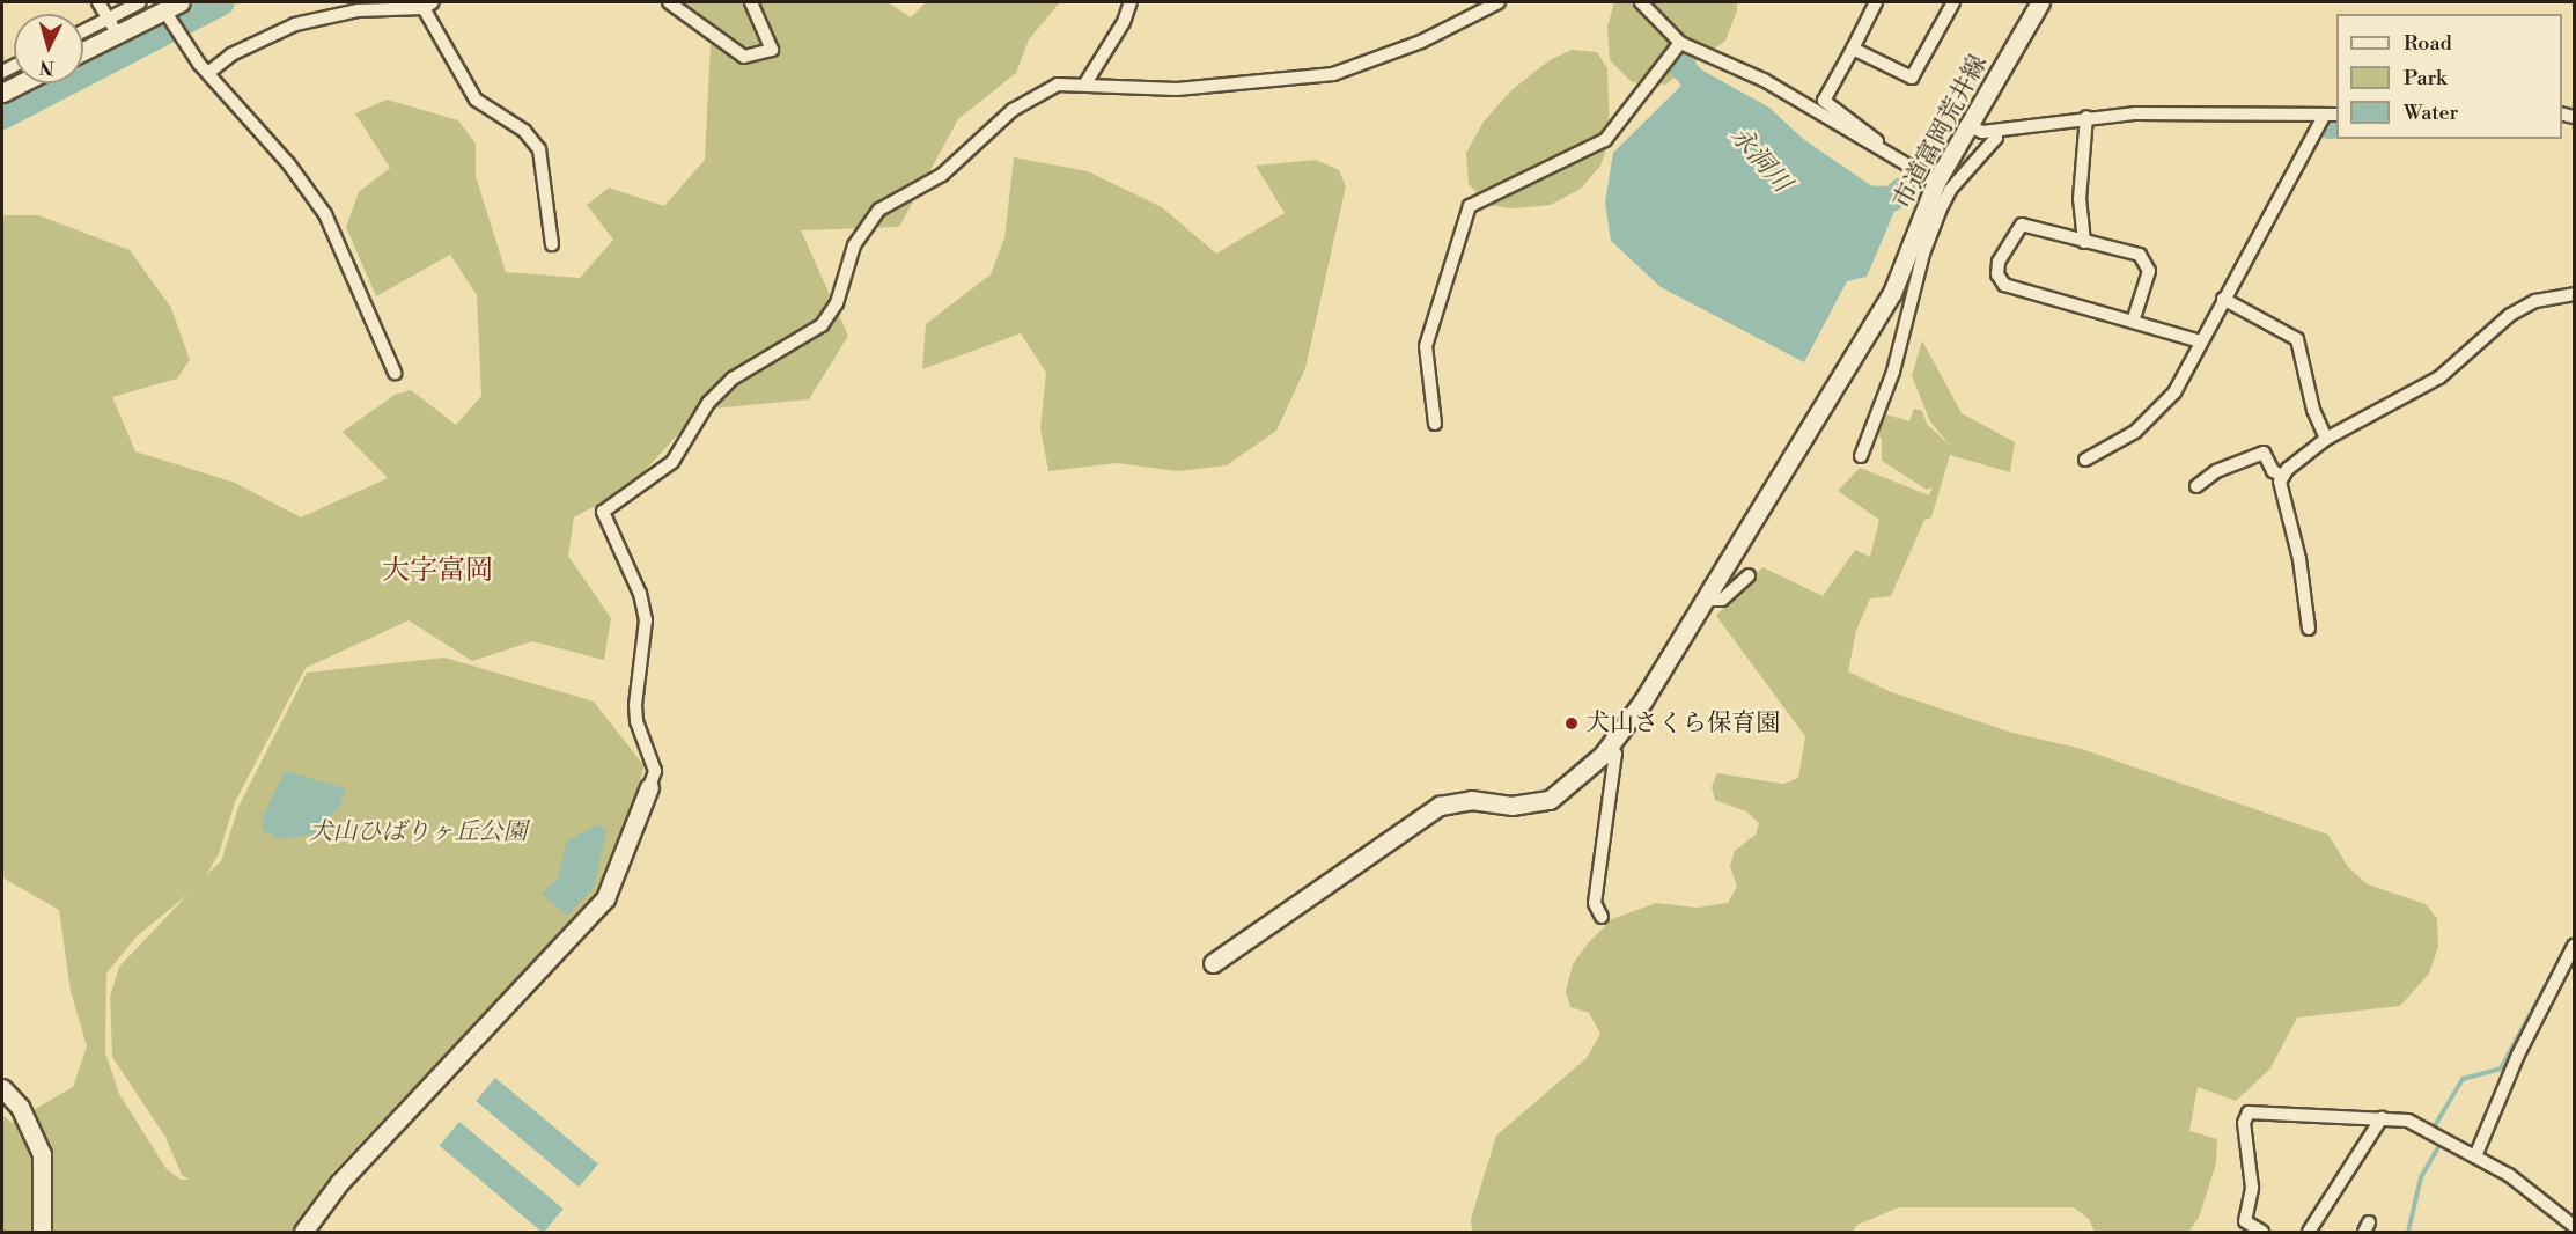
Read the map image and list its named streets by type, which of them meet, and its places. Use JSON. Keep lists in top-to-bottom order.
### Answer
{
  "streets": {
    "street": ["市道富岡荒井線"]
  },
  "districts": ["大字富岡"],
  "water": ["永洞川"],
  "parks": ["犬山ひばりヶ丘公園"],
  "places": ["犬山さくら保育園"],
  "legend": ["Road", "Park", "Water"],
  "north": "bottom"
}
